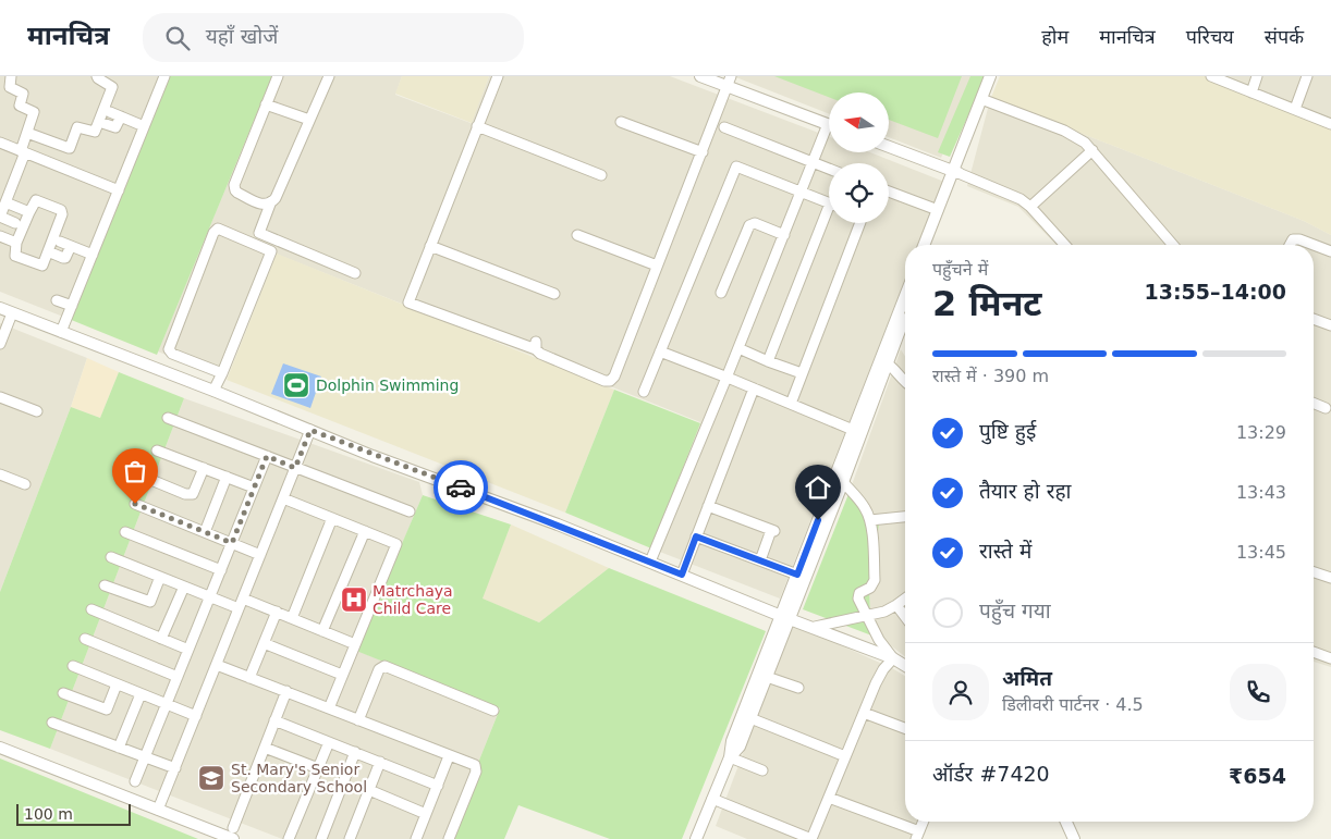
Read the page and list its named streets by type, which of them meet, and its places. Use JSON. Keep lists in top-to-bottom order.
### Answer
{
  "places": {
    "sports": ["Dolphin Swimming"],
    "hospital": ["Matrchaya Child Care"],
    "school or university": ["St. Mary's Senior Secondary School"]
  },
  "scale_bar": "100 m",
  "north": "left",
  "page": {
    "header": "मानचित्र",
    "search": "यहाँ खोजें",
    "nav": [
      "होम",
      "मानचित्र",
      "परिचय",
      "संपर्क"
    ],
    "heading": ["2 मिनट", "पहुँचने में", "13:55–14:00"],
    "panel": [
      "अमित",
      "डिलीवरी पार्टनर · 4.5",
      "ऑर्डर #7420",
      "₹654"
    ],
    "bar": "रास्ते में · 390 m",
    "list": [
      ["पुष्टि हुई", "13:29"],
      ["तैयार हो रहा", "13:43"],
      ["रास्ते में", "13:45"],
      "पहुँच गया"
    ],
    "scale": "100 m"
  }
}
